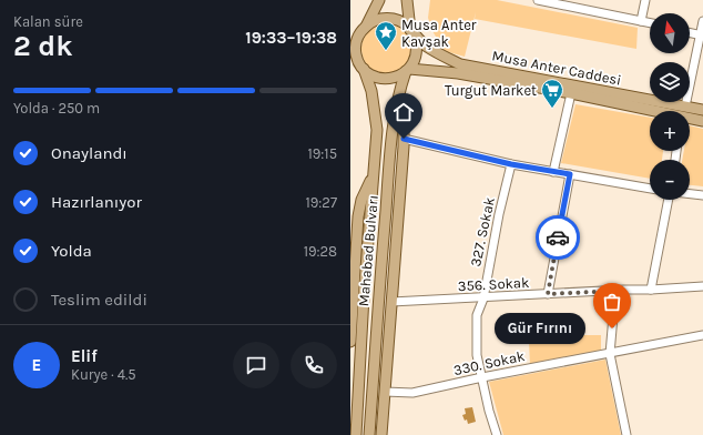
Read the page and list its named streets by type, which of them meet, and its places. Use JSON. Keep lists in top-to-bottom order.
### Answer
{
  "streets": {
    "main road": ["Musa Anter Caddesi", "Mahabad Bulvarı"],
    "street": ["327. Sokak", "356. Sokak", "330. Sokak"]
  },
  "crossings": [
    ["Musa Anter Caddesi", "Mahabad Bulvarı"],
    ["327. Sokak", "356. Sokak"],
    ["327. Sokak", "330. Sokak"]
  ],
  "places": {
    "place": ["Musa Anter Kavşak"],
    "supermarket": ["Turgut Market"],
    "other": ["Gür Fırını"]
  },
  "north": "top",
  "page": {
    "heading": ["2 dk", "Kalan süre", "19:33–19:38"],
    "panel": ["Elif", "Kurye · 4.5"],
    "map_buttons": ["+", "−"],
    "bar": "Yolda · 250 m",
    "list": [
      ["Onaylandı", "19:15"],
      ["Hazırlanıyor", "19:27"],
      ["Yolda", "19:28"],
      "Teslim edildi"
    ],
    "bubble": "Gür Fırını",
    "round": "E"
  }
}
